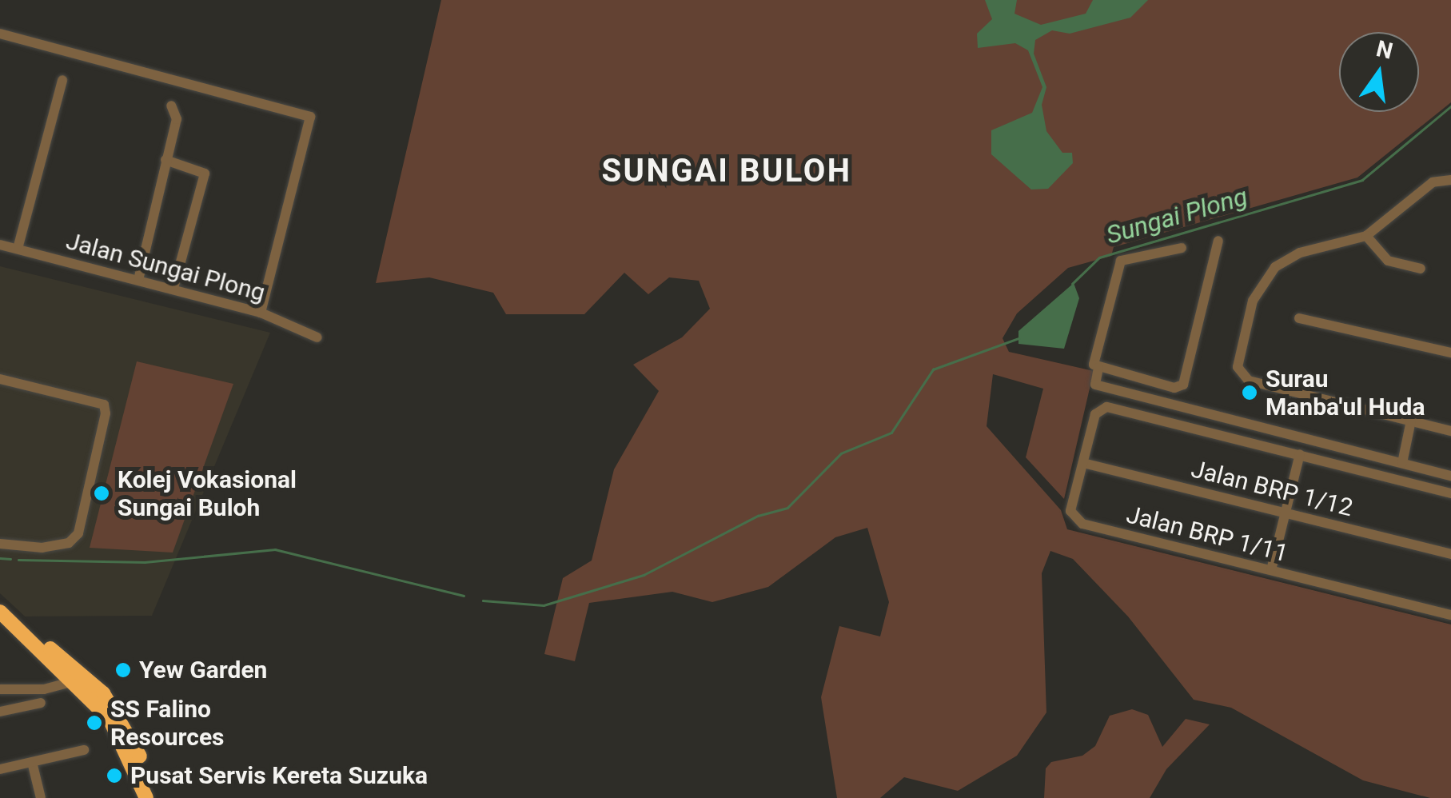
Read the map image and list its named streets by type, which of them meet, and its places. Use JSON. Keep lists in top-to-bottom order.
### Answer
{
  "streets": {
    "street": ["Jalan Sungai Plong", "Jalan BRP 1/12", "Jalan BRP 1/11"]
  },
  "crossings": [
    ["Jalan BRP 1/12", "Jalan BRP 1/11"]
  ],
  "districts": ["SUNGAI BULOH"],
  "water": ["Sungai Plong"],
  "places": [
    "Surau Manba'ul Huda",
    "Kolej Vokasional Sungai Buloh",
    "Yew Garden",
    "SS Falino Resources",
    "Pusat Servis Kereta Suzuka"
  ],
  "north": "top"
}
